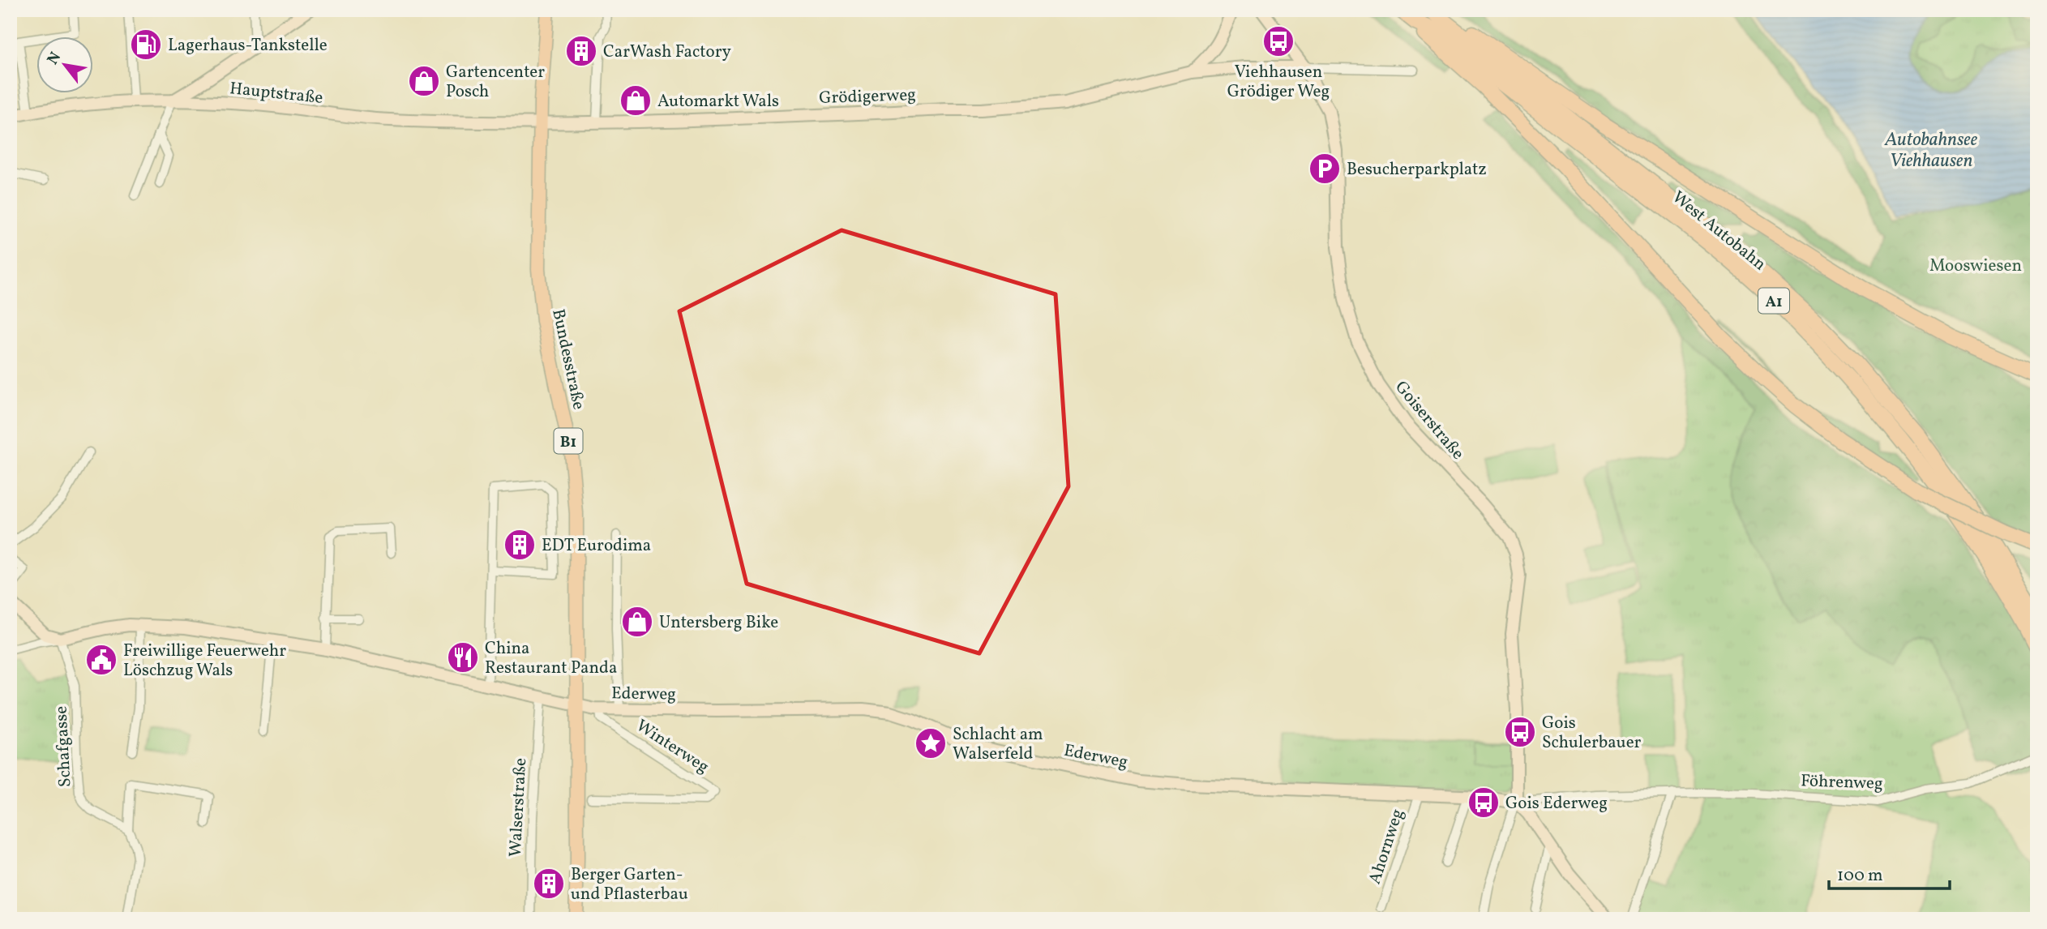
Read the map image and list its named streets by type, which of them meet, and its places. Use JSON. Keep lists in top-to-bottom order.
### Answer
{
  "streets": {
    "highway": ["West Autobahn", "A1"],
    "main road": ["Bundesstraße", "B1"],
    "street": [
      "Hauptstraße",
      "Grödigerweg",
      "Goiserstraße",
      "Ederweg",
      "Winterweg",
      "Schafgasse",
      "Föhrenweg",
      "Walserstraße",
      "Ahornweg"
    ]
  },
  "crossings": [
    ["Hauptstraße", "Grödigerweg"],
    ["Hauptstraße", "Bundesstraße"],
    ["Grödigerweg", "Bundesstraße"],
    ["Grödigerweg", "Goiserstraße"],
    ["Bundesstraße", "Ederweg"],
    ["Goiserstraße", "Ederweg"],
    ["Goiserstraße", "Föhrenweg"],
    ["Ederweg", "Winterweg"],
    ["Ederweg", "Föhrenweg"],
    ["Ederweg", "Ahornweg"]
  ],
  "water": ["Autobahnsee Viehhausen"],
  "parks": ["Mooswiesen"],
  "places": {
    "bus stop": ["Viehhausen Grödiger Weg", "Gois Schulerbauer", "Gois Ederweg"],
    "fuel station": ["Lagerhaus-Tankstelle"],
    "building": ["CarWash Factory", "EDT Eurodima", "Berger Garten- und Pflasterbau"],
    "shop": ["Gartencenter Posch", "Automarkt Wals", "Untersberg Bike"],
    "parking": ["Besucherparkplatz"],
    "restaurant": ["China Restaurant Panda"],
    "public building": ["Freiwillige Feuerwehr Löschzug Wals"],
    "place": ["Schlacht am Walserfeld"]
  },
  "scale_bar": "100 m",
  "north": "top left"
}
